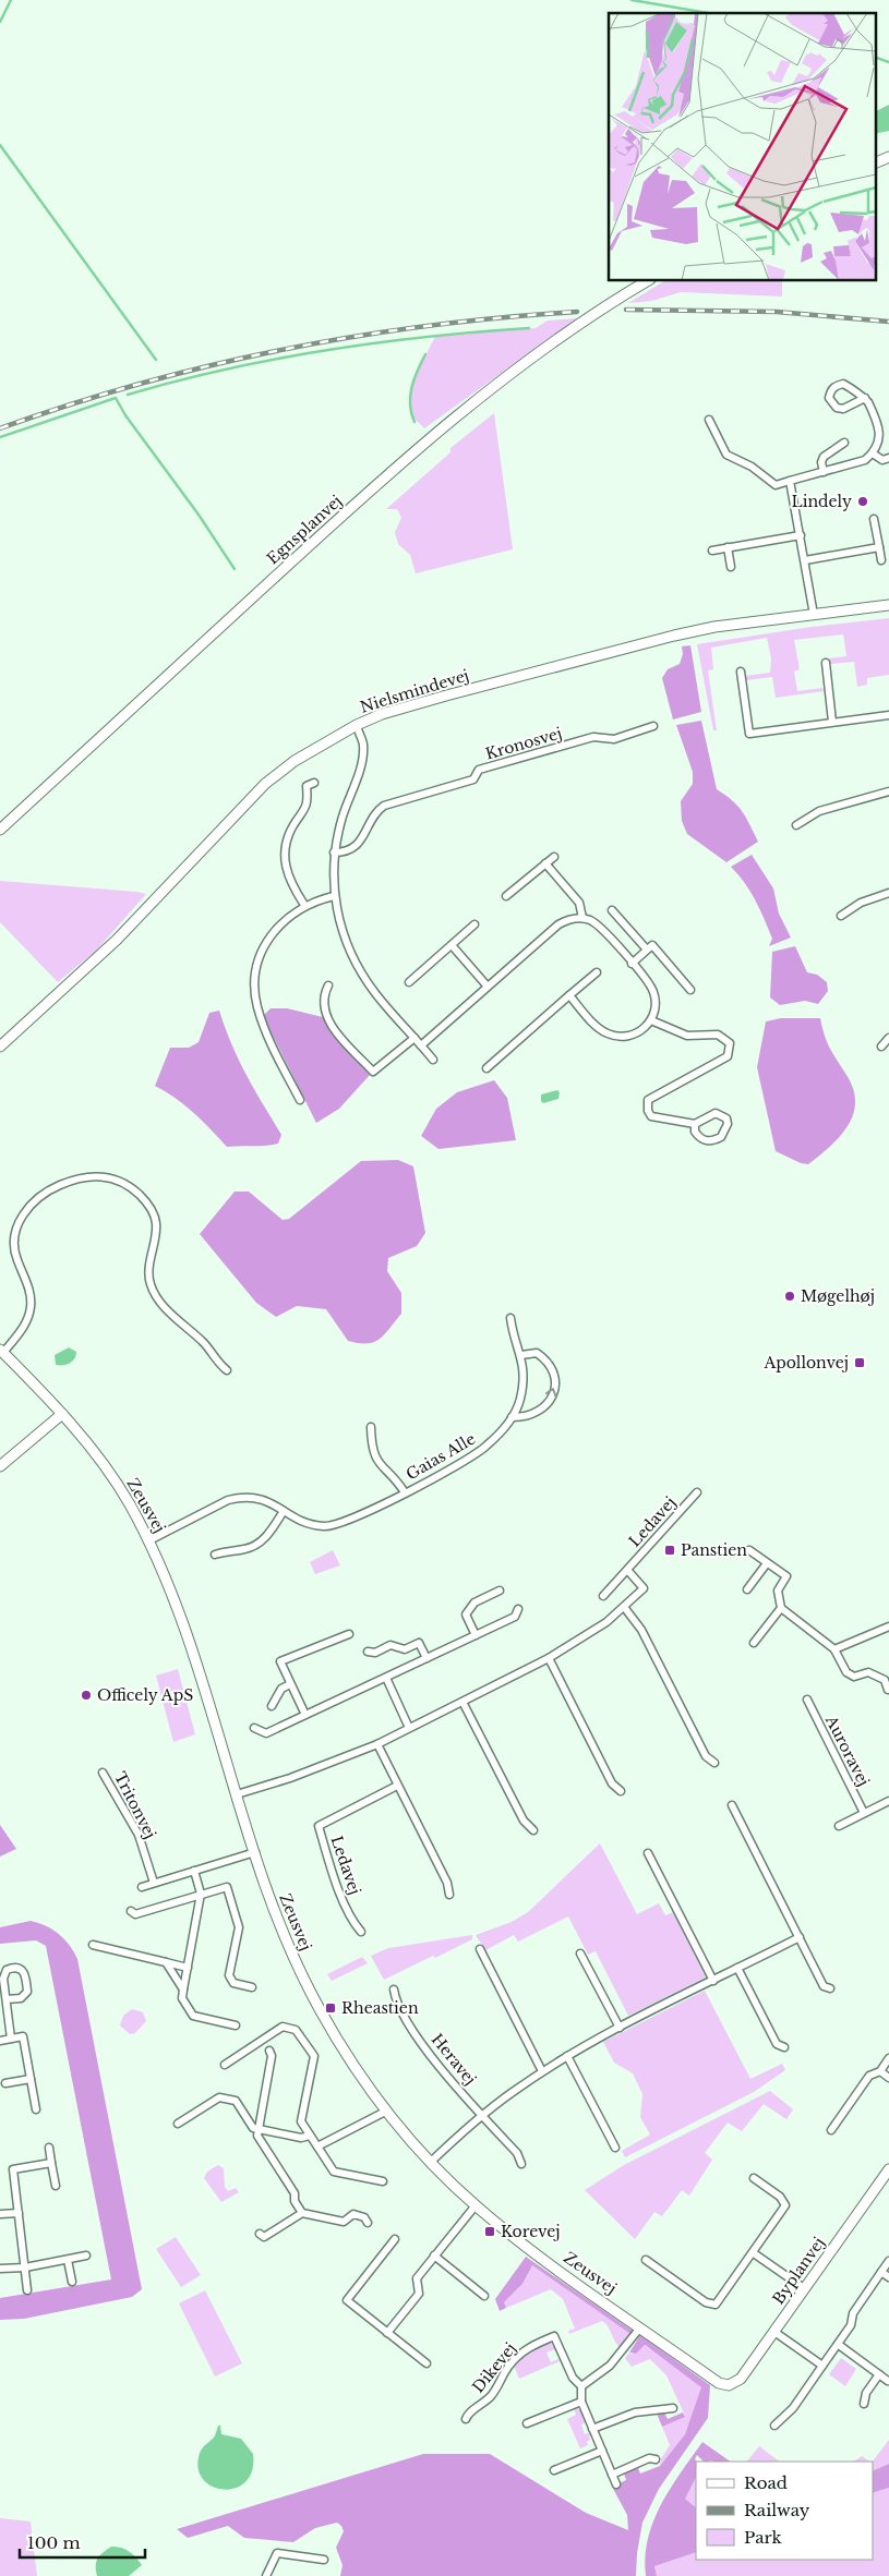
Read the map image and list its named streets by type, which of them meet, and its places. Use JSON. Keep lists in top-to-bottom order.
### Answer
{
  "streets": {
    "street": [
      "Egnsplanvej",
      "Nielsmindevej",
      "Kronosvej",
      "Gaias Alle",
      "Zeusvej",
      "Ledavej",
      "Auroravej",
      "Tritonvej",
      "Heravej",
      "Byplanvej",
      "Dikevej"
    ]
  },
  "crossings": [
    ["Gaias Alle", "Zeusvej"],
    ["Zeusvej", "Byplanvej"]
  ],
  "places": {
    "other": ["Lindely", "Møgelhøj", "Officely ApS"],
    "transit": [
      "Apollonvej",
      "Panstien",
      "Rheastien",
      "Korevej"
    ]
  },
  "legend": ["Road", "Railway", "Park"],
  "scale_bar": "100 m"
}
